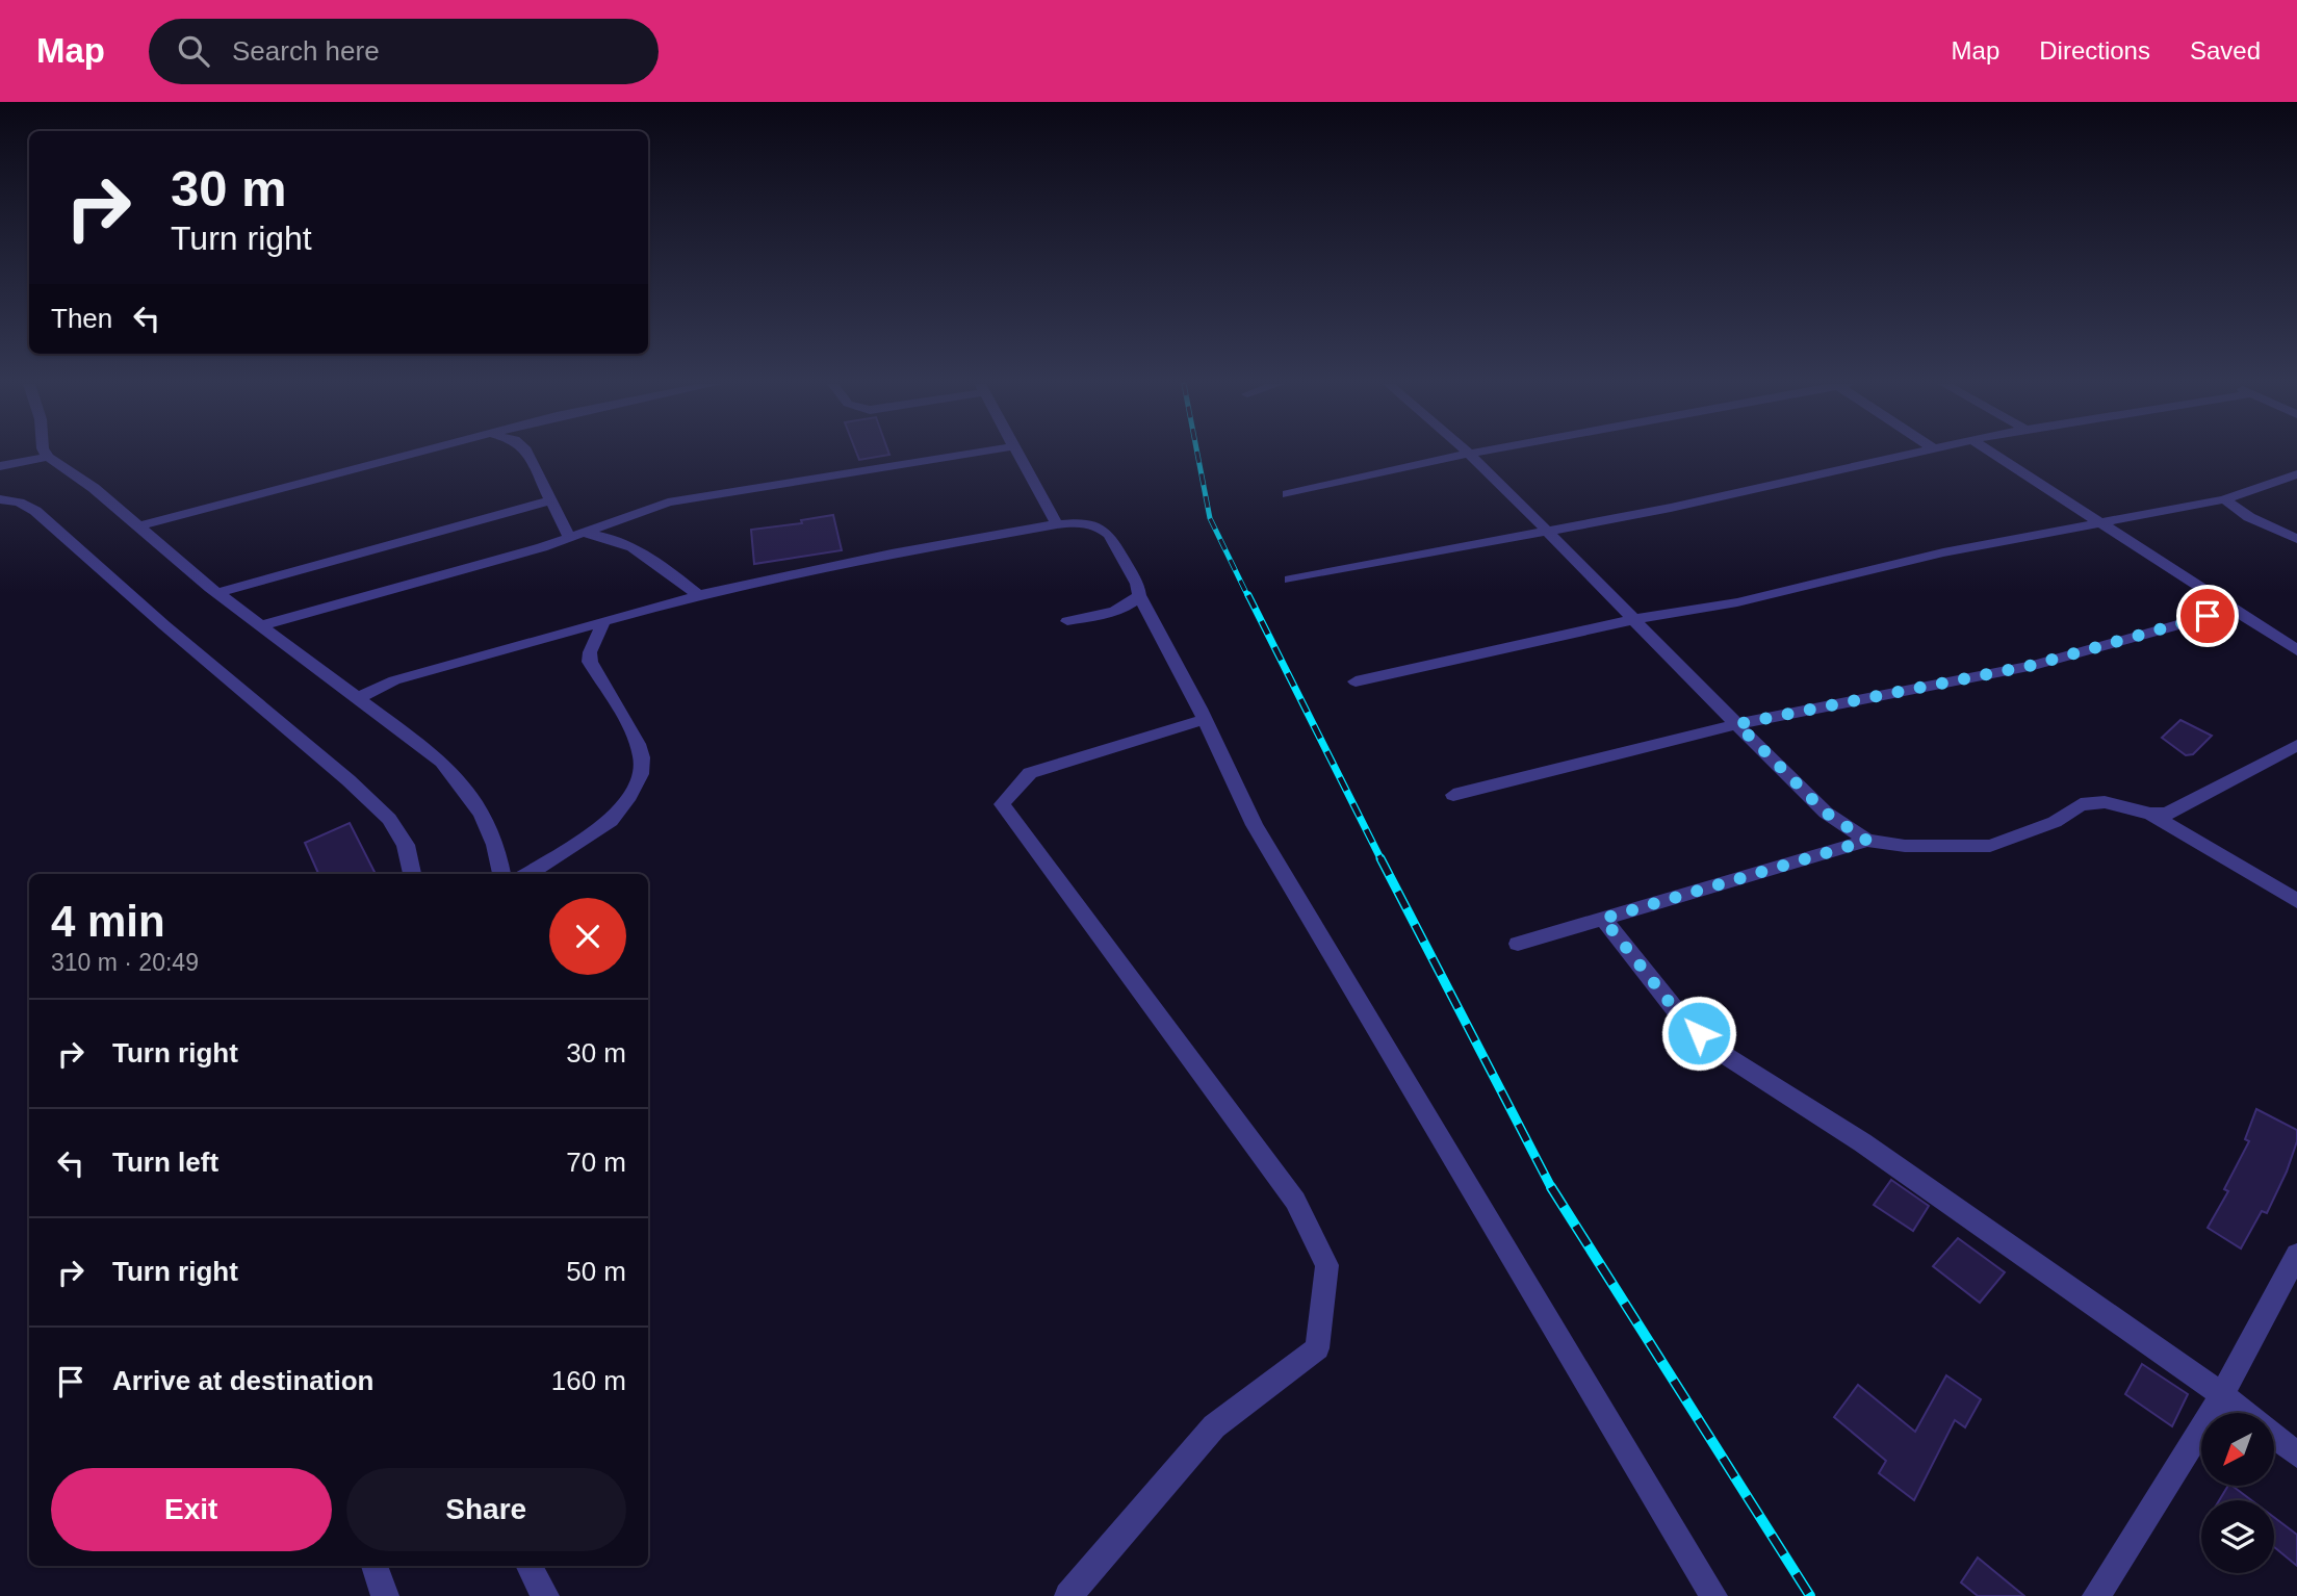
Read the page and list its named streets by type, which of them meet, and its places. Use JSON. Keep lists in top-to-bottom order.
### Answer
{
  "north": "bottom left",
  "page": {
    "header": "Map",
    "search": "Search here",
    "nav": ["Map", "Directions", "Saved"],
    "turn": ["30 m", "Turn right"],
    "then": "Then",
    "heading": ["4 min", "310 m · 20:49"],
    "list": [
      {
        "name": "Turn right",
        "value": "30 m"
      },
      {
        "name": "Turn left",
        "value": "70 m"
      },
      {
        "name": "Turn right",
        "value": "50 m"
      },
      {
        "name": "Arrive at destination",
        "value": "160 m"
      }
    ],
    "buttons": ["Exit", "Share"]
  }
}
